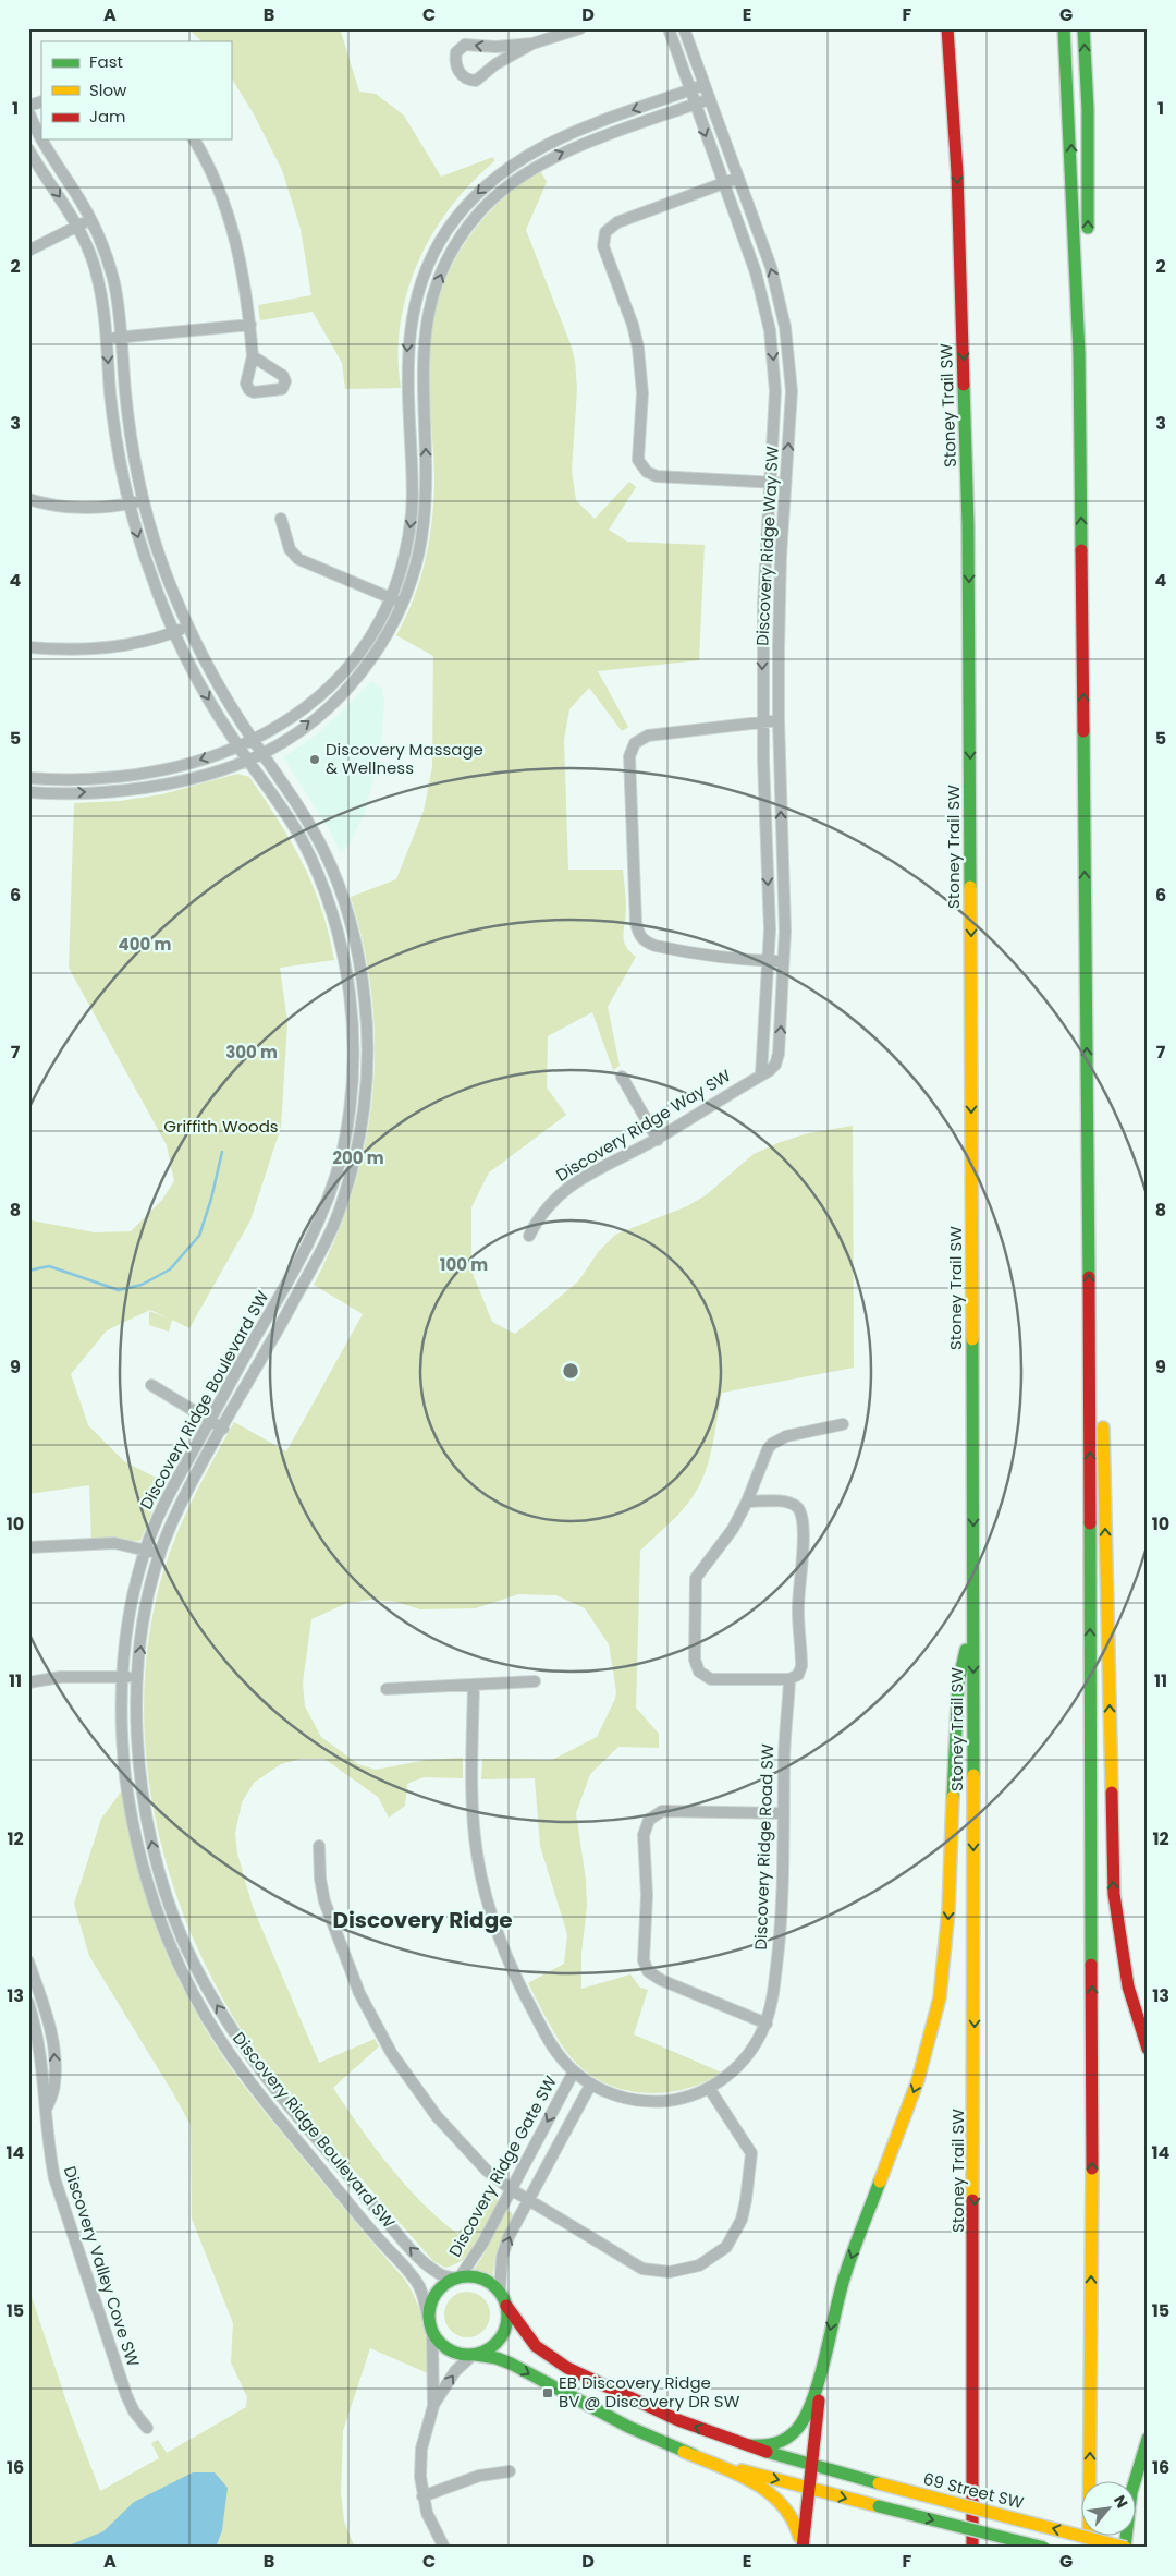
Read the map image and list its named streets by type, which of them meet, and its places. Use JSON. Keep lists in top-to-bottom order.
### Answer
{
  "streets": {
    "main road": ["Stoney Trail SW", "69 Street SW"],
    "street": [
      "Discovery Ridge Way SW",
      "Discovery Ridge Boulevard SW",
      "Discovery Ridge Road SW",
      "Discovery Ridge Gate SW",
      "Discovery Valley Cove SW"
    ]
  },
  "crossings": [
    ["Discovery Ridge Boulevard SW", "Discovery Ridge Gate SW"],
    ["Discovery Ridge Road SW", "Discovery Ridge Gate SW"]
  ],
  "one_way": ["Stoney Trail SW"],
  "districts": ["Discovery Ridge"],
  "parks": ["Griffith Woods"],
  "places": {
    "other": ["Discovery Massage & Wellness"],
    "transit": ["EB Discovery Ridge BV @ Discovery DR SW"]
  },
  "legend": ["Fast", "Slow", "Jam"],
  "north": "top right",
  "grid": {
    "columns": [
      "A",
      "B",
      "C",
      "D",
      "E",
      "F",
      "G"
    ],
    "rows": [
      "1",
      "2",
      "3",
      "4",
      "5",
      "6",
      "7",
      "8",
      "9",
      "10",
      "11",
      "12",
      "13",
      "14",
      "15",
      "16"
    ]
  },
  "rings": [
    "400 m",
    "300 m",
    "200 m",
    "100 m"
  ]
}
